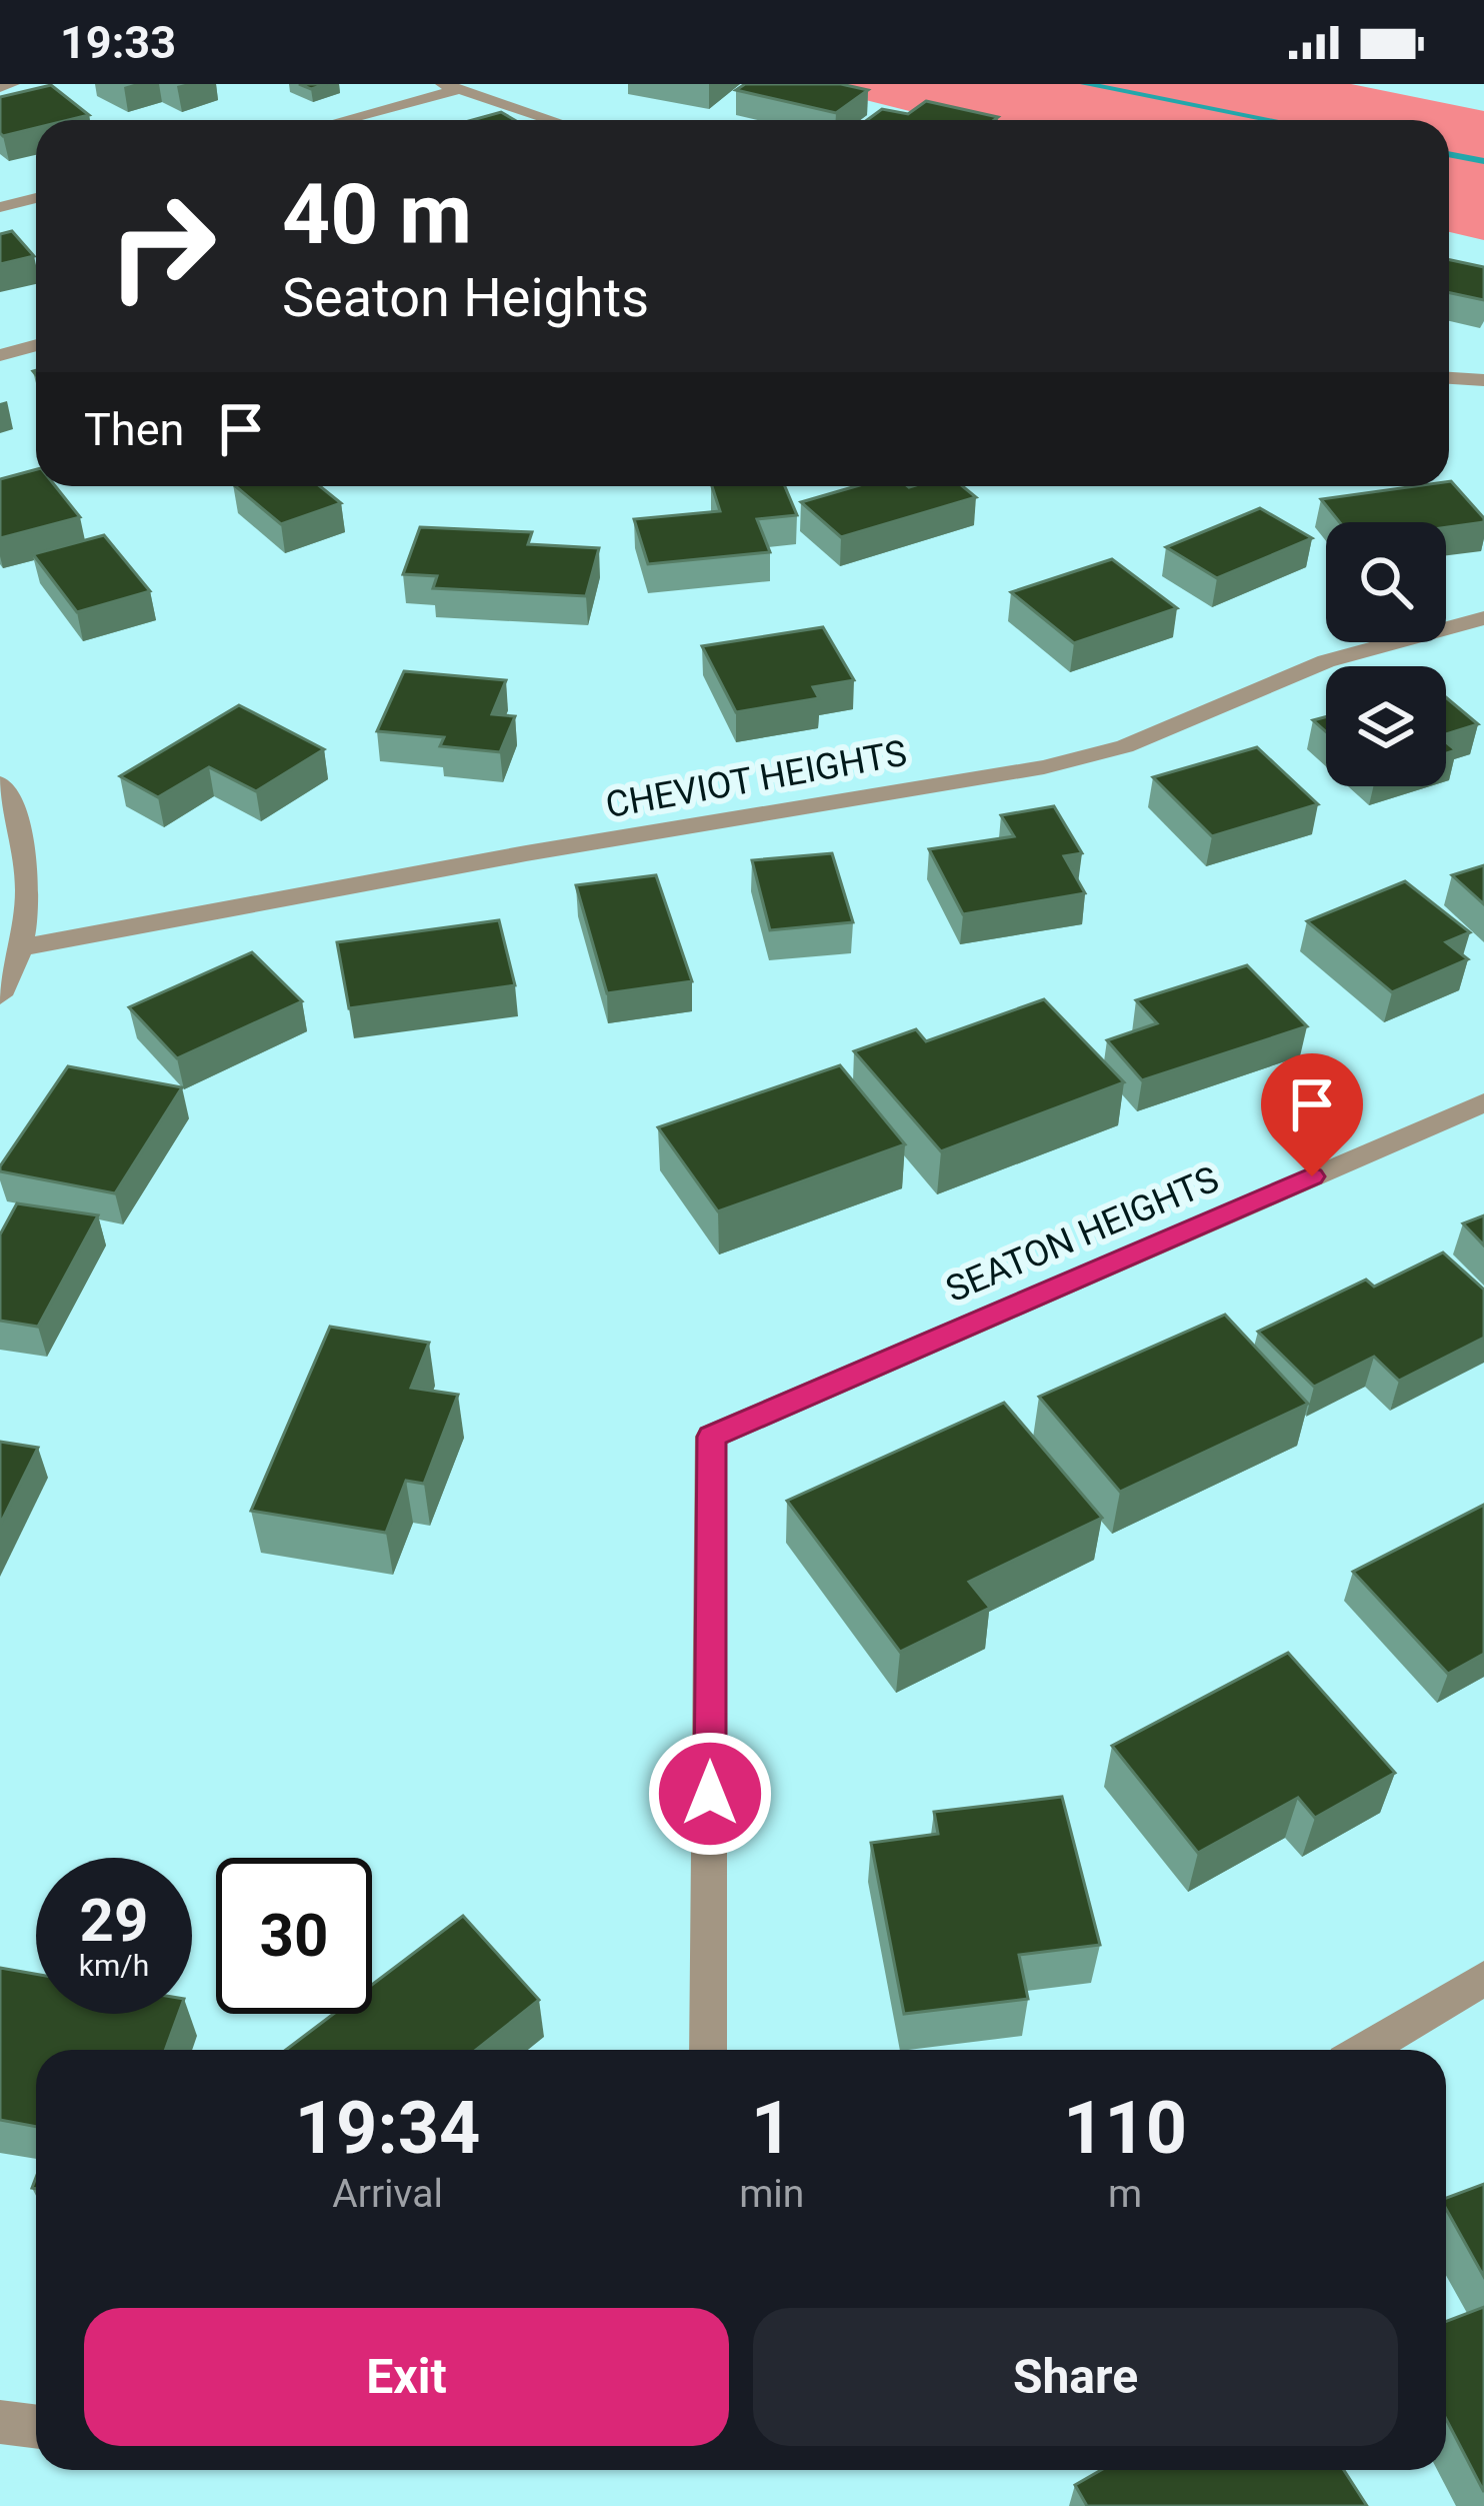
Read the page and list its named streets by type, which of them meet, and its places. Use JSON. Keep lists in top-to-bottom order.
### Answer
{
  "streets": {
    "street": ["CHEVIOT HEIGHTS", "SEATON HEIGHTS"]
  },
  "page": {
    "status": "19:33",
    "turn": ["40 m", "Seaton Heights"],
    "then": "Then",
    "speed": "29 km/h",
    "limit": "30",
    "eta": [
      "19:34",
      "Arrival",
      "1",
      "min",
      "110",
      "m"
    ],
    "buttons": ["Exit", "Share"]
  }
}
